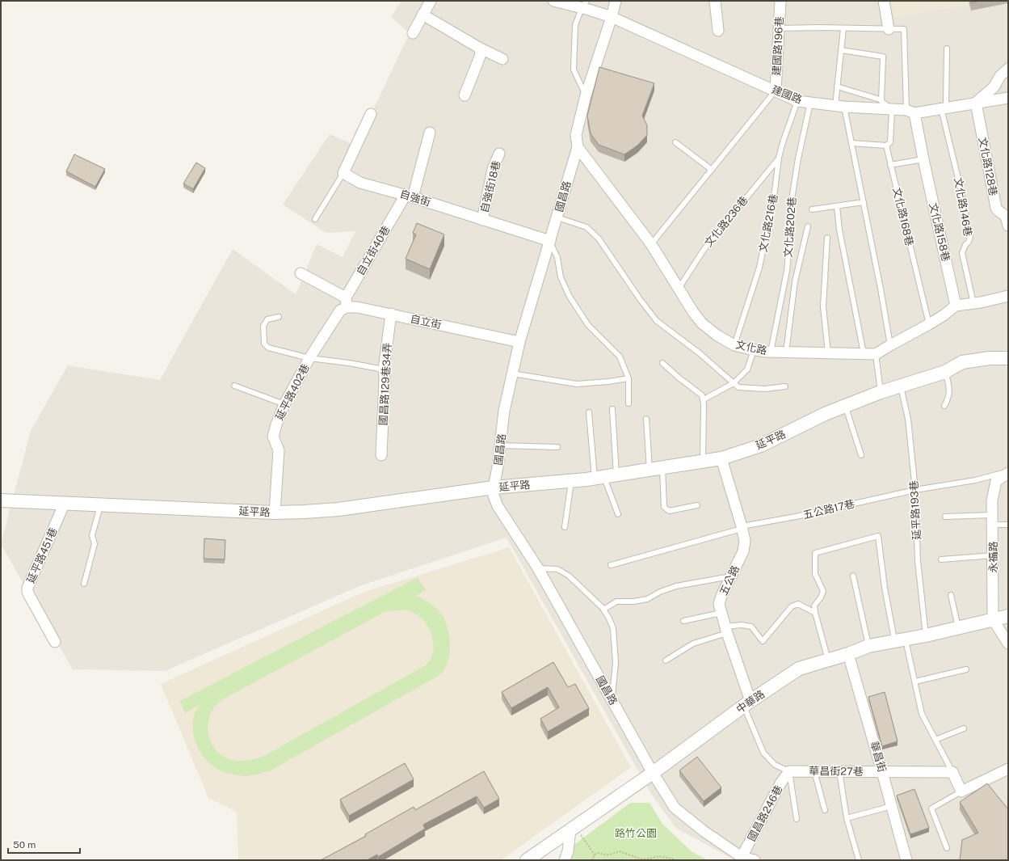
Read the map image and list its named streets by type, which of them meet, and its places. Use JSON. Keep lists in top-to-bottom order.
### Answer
{
  "streets": {
    "street": [
      "建國路196巷",
      "建國路",
      "文化路128巷",
      "自強街18巷",
      "國昌路",
      "自強街",
      "文化路158巷",
      "自立街40巷",
      "自立街",
      "文化路",
      "國昌路129巷34弄",
      "延平路402巷",
      "延平路",
      "延平路451巷",
      "永福路",
      "五公路",
      "中華路",
      "華昌街",
      "華昌街27巷",
      "國昌路246巷"
    ],
    "lane": [
      "文化路146巷",
      "文化路168巷",
      "文化路236巷",
      "文化路216巷",
      "文化路202巷",
      "五公路17巷",
      "延平路193巷"
    ]
  },
  "crossings": [
    ["建國路196巷", "建國路"],
    ["建國路", "文化路128巷"],
    ["建國路", "國昌路"],
    ["建國路", "文化路146巷"],
    ["建國路", "文化路168巷"],
    ["建國路", "文化路216巷"],
    ["建國路", "文化路202巷"],
    ["建國路", "文化路158巷"],
    ["自強街18巷", "自強街"],
    ["國昌路", "自強街"],
    ["國昌路", "自立街"],
    ["國昌路", "文化路"],
    ["國昌路", "延平路"],
    ["國昌路", "中華路"],
    ["國昌路", "國昌路246巷"],
    ["自強街", "自立街40巷"],
    ["文化路236巷", "文化路216巷"],
    ["文化路236巷", "文化路"],
    ["文化路216巷", "文化路"],
    ["文化路202巷", "文化路"],
    ["自立街40巷", "自立街"],
    ["自立街40巷", "延平路402巷"],
    ["自立街", "國昌路129巷34弄"],
    ["自立街", "延平路402巷"],
    ["延平路402巷", "延平路"],
    ["延平路", "延平路193巷"],
    ["延平路", "延平路451巷"],
    ["延平路", "五公路"],
    ["五公路17巷", "延平路193巷"],
    ["五公路17巷", "永福路"],
    ["五公路17巷", "五公路"],
    ["延平路193巷", "中華路"],
    ["永福路", "中華路"],
    ["五公路", "中華路"],
    ["中華路", "華昌街"],
    ["華昌街", "華昌街27巷"],
    ["華昌街27巷", "國昌路246巷"]
  ],
  "parks": ["路竹公園"],
  "scale_bar": "50 m"
}
